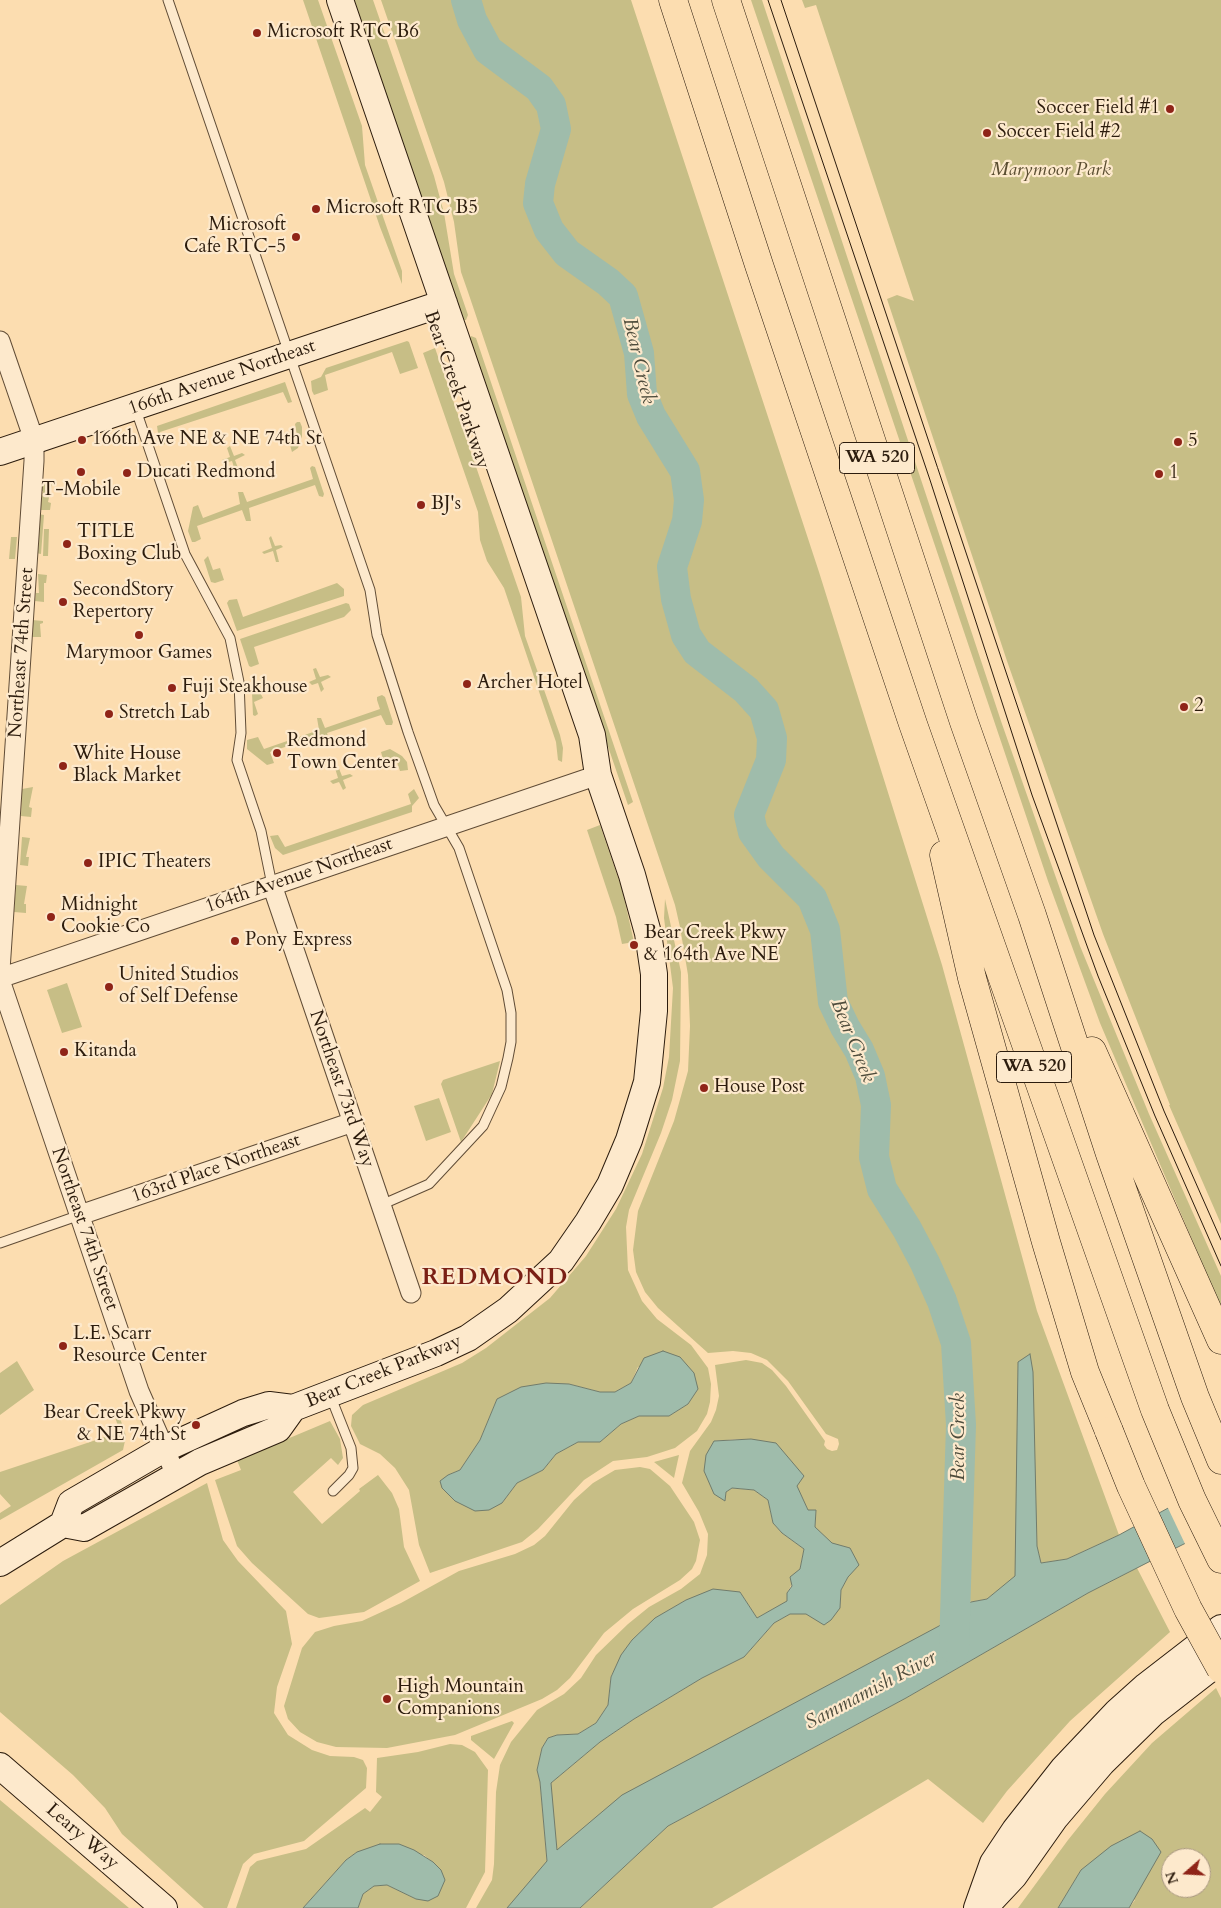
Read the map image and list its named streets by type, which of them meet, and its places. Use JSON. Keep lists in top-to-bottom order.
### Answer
{
  "streets": {
    "highway": ["WA 520"],
    "main road": ["166th Avenue Northeast", "Bear Creek Parkway", "Leary Way"],
    "street": [
      "Northeast 74th Street",
      "164th Avenue Northeast",
      "Northeast 73rd Way",
      "163rd Place Northeast"
    ]
  },
  "crossings": [
    ["166th Avenue Northeast", "Bear Creek Parkway"],
    ["166th Avenue Northeast", "Northeast 74th Street"],
    ["Bear Creek Parkway", "Northeast 74th Street"],
    ["Bear Creek Parkway", "164th Avenue Northeast"],
    ["Northeast 74th Street", "164th Avenue Northeast"],
    ["Northeast 74th Street", "163rd Place Northeast"],
    ["164th Avenue Northeast", "Northeast 73rd Way"],
    ["Northeast 73rd Way", "163rd Place Northeast"]
  ],
  "districts": ["REDMOND"],
  "water": ["Bear Creek", "Sammamish River"],
  "parks": ["Marymoor Park"],
  "places": [
    "Microsoft RTC B6",
    "Soccer Field #1",
    "Soccer Field #2",
    "Microsoft RTC B5",
    "Microsoft Cafe RTC-5",
    "166th Ave NE & NE 74th St",
    "5",
    "T-Mobile",
    "Ducati Redmond",
    "1",
    "BJ's",
    "TITLE Boxing Club",
    "SecondStory Repertory",
    "Marymoor Games",
    "Archer Hotel",
    "Fuji Steakhouse",
    "2",
    "Stretch Lab",
    "Redmond Town Center",
    "White House Black Market",
    "IPIC Theaters",
    "Midnight Cookie Co",
    "Pony Express",
    "Bear Creek Pkwy & 164th Ave NE",
    "United Studios of Self Defense",
    "Kitanda",
    "House Post",
    "L.E. Scarr Resource Center",
    "Bear Creek Pkwy & NE 74th St",
    "High Mountain Companions"
  ],
  "north": "left"
}
